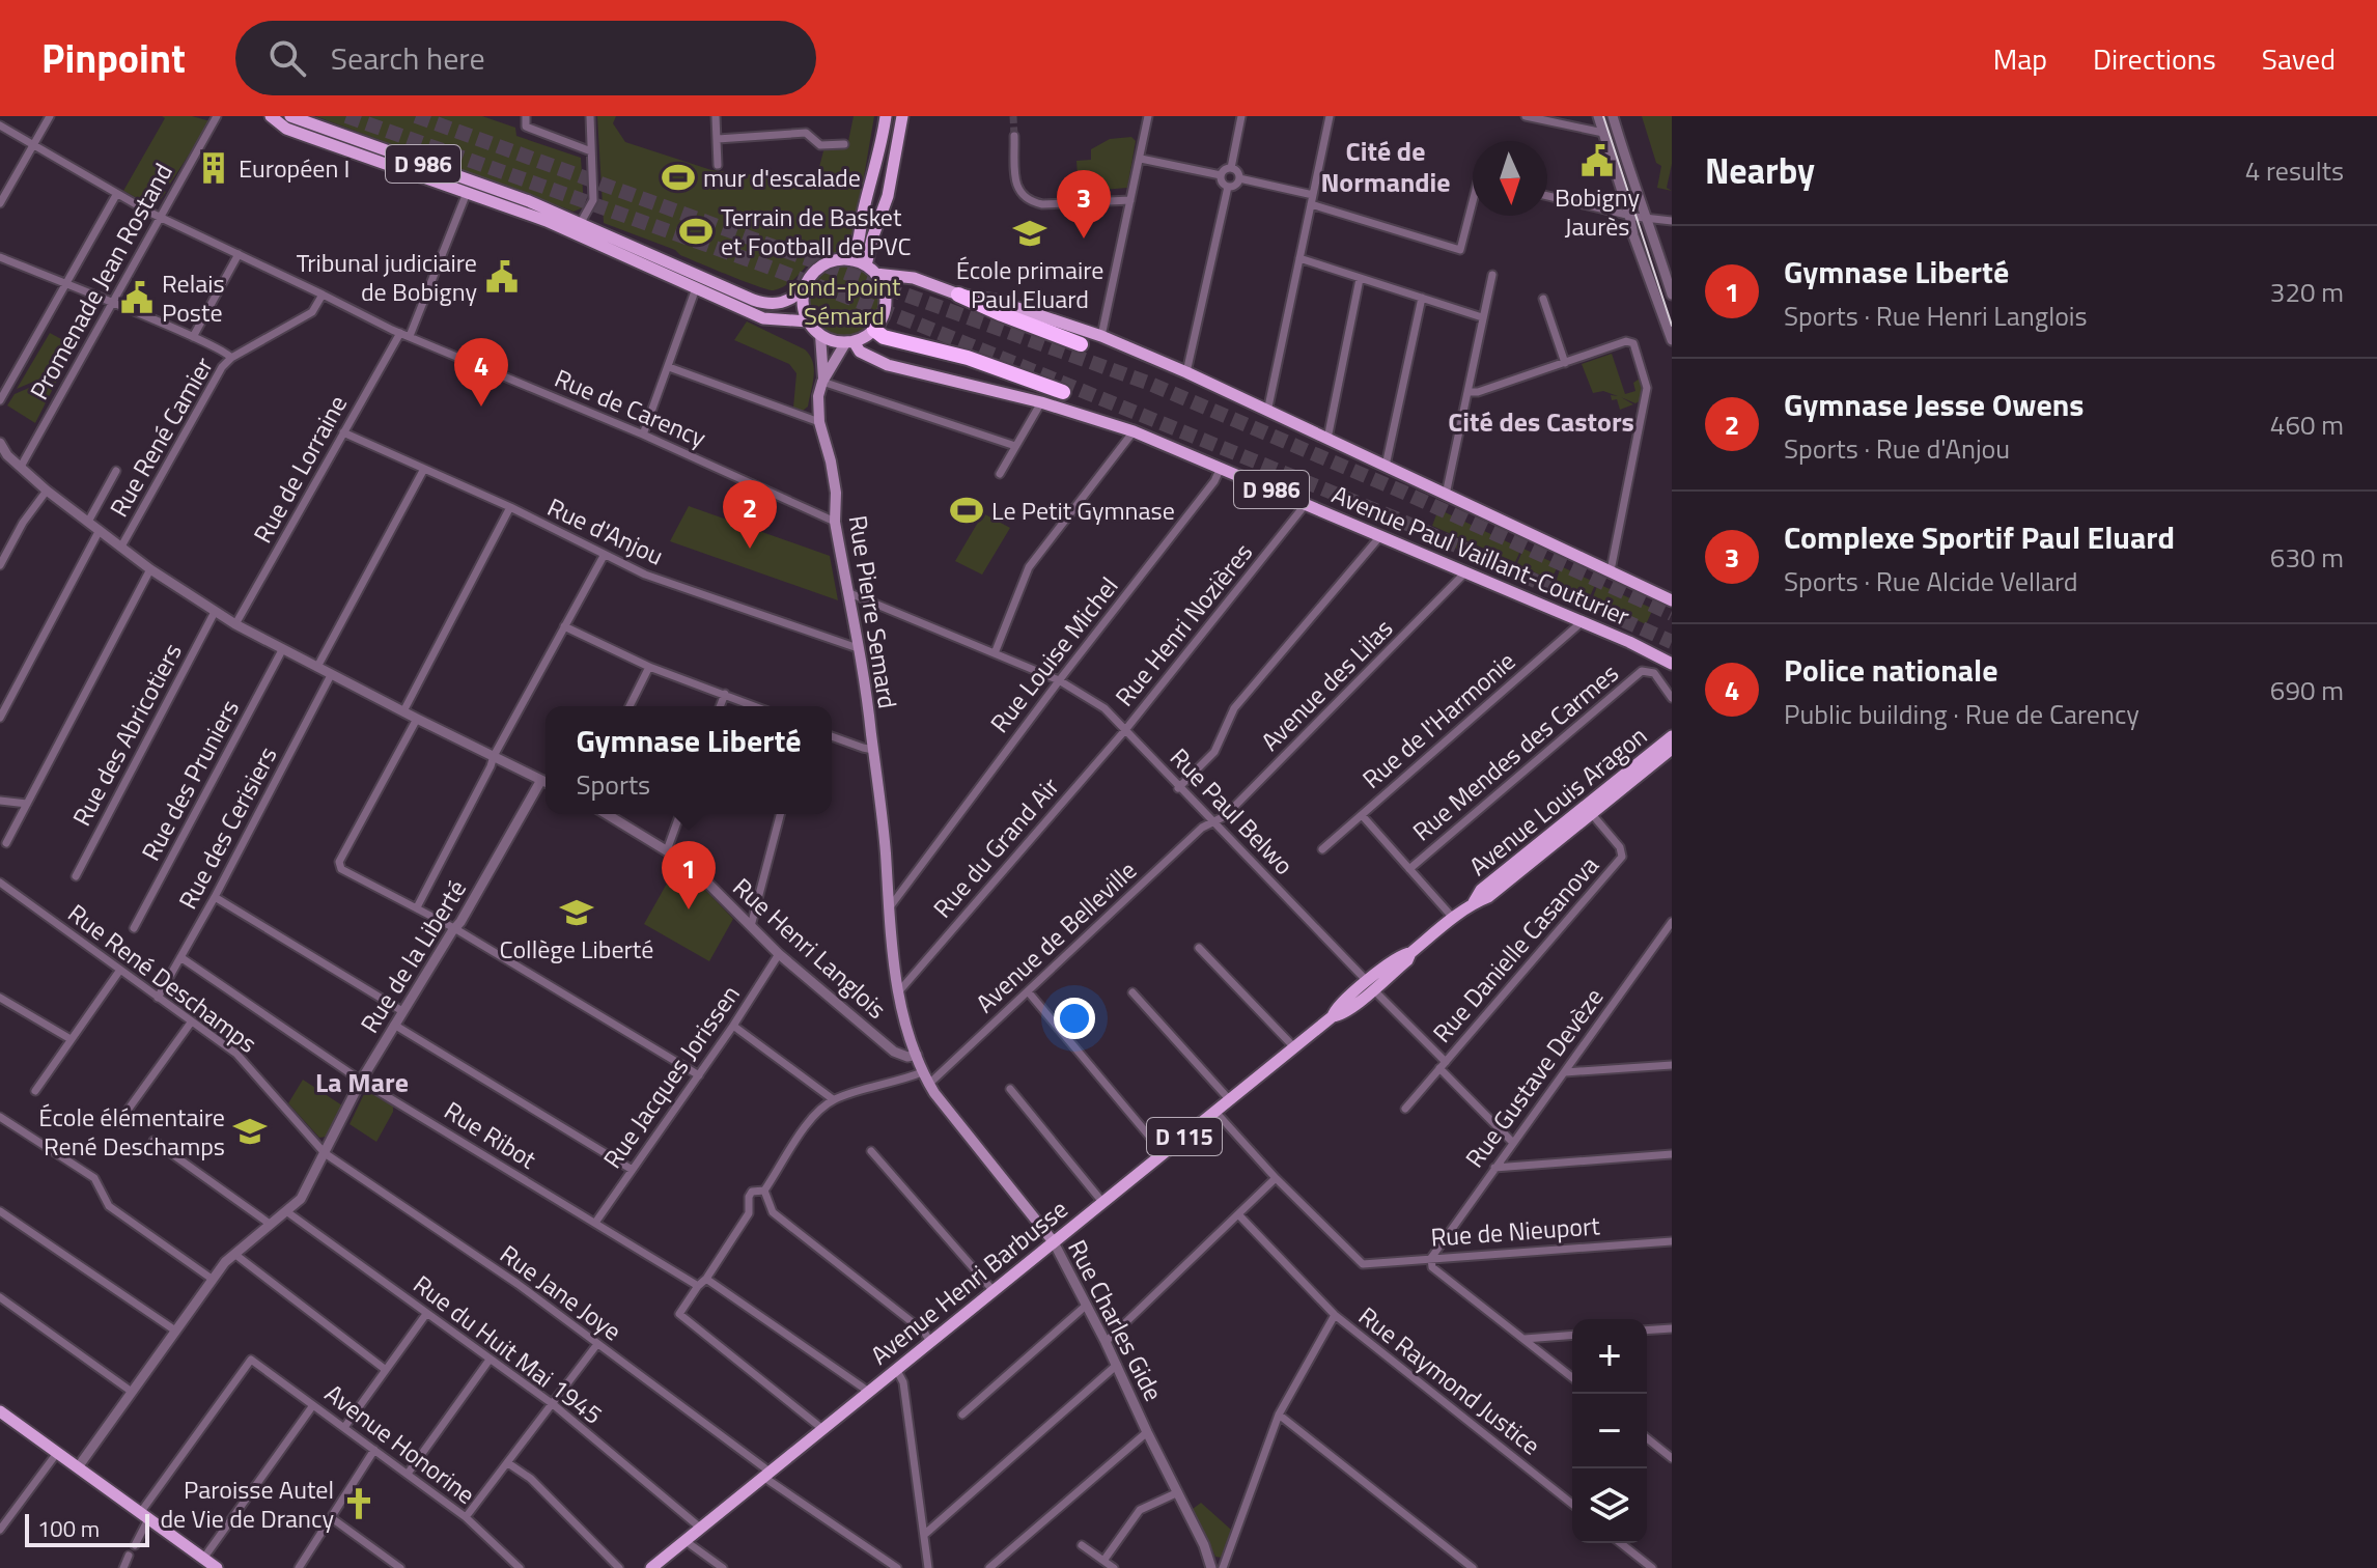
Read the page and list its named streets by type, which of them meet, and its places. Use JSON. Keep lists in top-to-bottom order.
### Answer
{
  "streets": {
    "main road": [
      "D 986",
      "Avenue Paul Vaillant-Couturier",
      "Rue Pierre Semard",
      "Avenue Louis Aragon",
      "D 115",
      "Avenue Henri Barbusse",
      "Rue Charles Gide"
    ],
    "street": [
      "Promenade Jean Rostand",
      "Rue de Carency",
      "Rue René Camier",
      "Rue de Lorraine",
      "Rue d'Anjou",
      "Rue Henri Nozières",
      "Rue Louise Michel",
      "Avenue des Lilas",
      "Rue de l'Harmonie",
      "Rue des Abricotiers",
      "Rue Mendes des Carmes",
      "Rue des Pruniers",
      "Rue Paul Belwo",
      "Rue des Cerisiers",
      "Rue du Grand Air",
      "Avenue de Belleville",
      "Rue Henri Langlois",
      "Rue Danielle Casanova",
      "Rue de la Liberté",
      "Rue René Deschamps",
      "Rue Jacques Jorissen",
      "Rue Gustave Devèze",
      "Rue Ribot",
      "Rue de Nieuport",
      "Rue Jane Joye",
      "Rue du Huit Mai 1945",
      "Rue Raymond Justice",
      "Avenue Honorine"
    ]
  },
  "crossings": [
    ["D 986", "Avenue Paul Vaillant-Couturier"],
    ["D 986", "Rue Pierre Semard"],
    ["Rue de Carency", "Rue Pierre Semard"],
    ["Rue de Lorraine", "Rue d'Anjou"],
    ["Rue d'Anjou", "Rue Pierre Semard"],
    ["Avenue Paul Vaillant-Couturier", "Rue Pierre Semard"],
    ["Avenue Paul Vaillant-Couturier", "Rue Henri Nozières"],
    ["Avenue Paul Vaillant-Couturier", "Rue Louise Michel"],
    ["Avenue Paul Vaillant-Couturier", "Avenue des Lilas"],
    ["Avenue Paul Vaillant-Couturier", "Rue de l'Harmonie"],
    ["Rue Pierre Semard", "Rue Paul Belwo"],
    ["Rue Pierre Semard", "Rue Charles Gide"],
    ["Rue Henri Nozières", "Rue Paul Belwo"],
    ["Rue Henri Nozières", "Rue du Grand Air"],
    ["Rue Louise Michel", "Rue Paul Belwo"],
    ["Rue Louise Michel", "Rue Charles Gide"],
    ["Avenue des Lilas", "Rue Paul Belwo"],
    ["Avenue des Lilas", "Avenue de Belleville"],
    ["Avenue Louis Aragon", "Rue Paul Belwo"],
    ["Avenue Louis Aragon", "Rue Danielle Casanova"],
    ["Avenue Louis Aragon", "Avenue Henri Barbusse"],
    ["Rue Paul Belwo", "Rue du Grand Air"],
    ["Rue Paul Belwo", "Avenue de Belleville"],
    ["Rue Paul Belwo", "Rue Danielle Casanova"],
    ["Rue Paul Belwo", "Rue Gustave Devèze"],
    ["Rue des Cerisiers", "Rue René Deschamps"],
    ["Rue des Cerisiers", "Rue Ribot"],
    ["Rue du Grand Air", "Rue Charles Gide"],
    ["Avenue de Belleville", "Rue Charles Gide"],
    ["Rue Henri Langlois", "Rue Jacques Jorissen"],
    ["Rue Henri Langlois", "Rue Charles Gide"],
    ["Rue de la Liberté", "Rue René Deschamps"],
    ["Rue de la Liberté", "Rue Ribot"],
    ["Rue de la Liberté", "Rue Jane Joye"],
    ["Rue de la Liberté", "Rue du Huit Mai 1945"],
    ["Rue René Deschamps", "Rue Jane Joye"],
    ["Rue Jacques Jorissen", "Rue Ribot"],
    ["Rue Gustave Devèze", "Rue de Nieuport"],
    ["Avenue Henri Barbusse", "Rue Jane Joye"],
    ["Avenue Henri Barbusse", "Rue Charles Gide"],
    ["Avenue Henri Barbusse", "Rue du Huit Mai 1945"]
  ],
  "districts": ["Cité de Normandie", "Cité des Castors", "La Mare"],
  "parks": ["rond-point Sémard"],
  "places": {
    "public building": ["Bobigny Jaurès", "Tribunal judiciaire de Bobigny", "Relais Poste"],
    "building": ["Européen I"],
    "sports": ["mur d'escalade", "Terrain de Basket et Football de PVC", "Le Petit Gymnase"],
    "school or university": ["École primaire Paul Eluard", "Collège Liberté", "École élémentaire René Deschamps"],
    "church": ["Paroisse Autel de Vie de Drancy"]
  },
  "scale_bar": "100 m",
  "north": "bottom",
  "page": {
    "header": "Pinpoint",
    "search": "Search here",
    "nav": ["Map", "Directions", "Saved"],
    "heading": ["Nearby", "4 results"],
    "pins": [
      "3",
      "4",
      "2",
      "1"
    ],
    "list": [
      {
        "mark": "1",
        "name": "Gymnase Liberté",
        "note": "Sports · Rue Henri Langlois",
        "value": "320 m"
      },
      {
        "mark": "2",
        "name": "Gymnase Jesse Owens",
        "note": "Sports · Rue d'Anjou",
        "value": "460 m"
      },
      {
        "mark": "3",
        "name": "Complexe Sportif Paul Eluard",
        "note": "Sports · Rue Alcide Vellard",
        "value": "630 m"
      },
      {
        "mark": "4",
        "name": "Police nationale",
        "note": "Public building · Rue de Carency",
        "value": "690 m"
      }
    ],
    "popup": ["Gymnase Liberté", "Sports"],
    "map_buttons": ["+", "−"],
    "scale": "100 m"
  }
}
